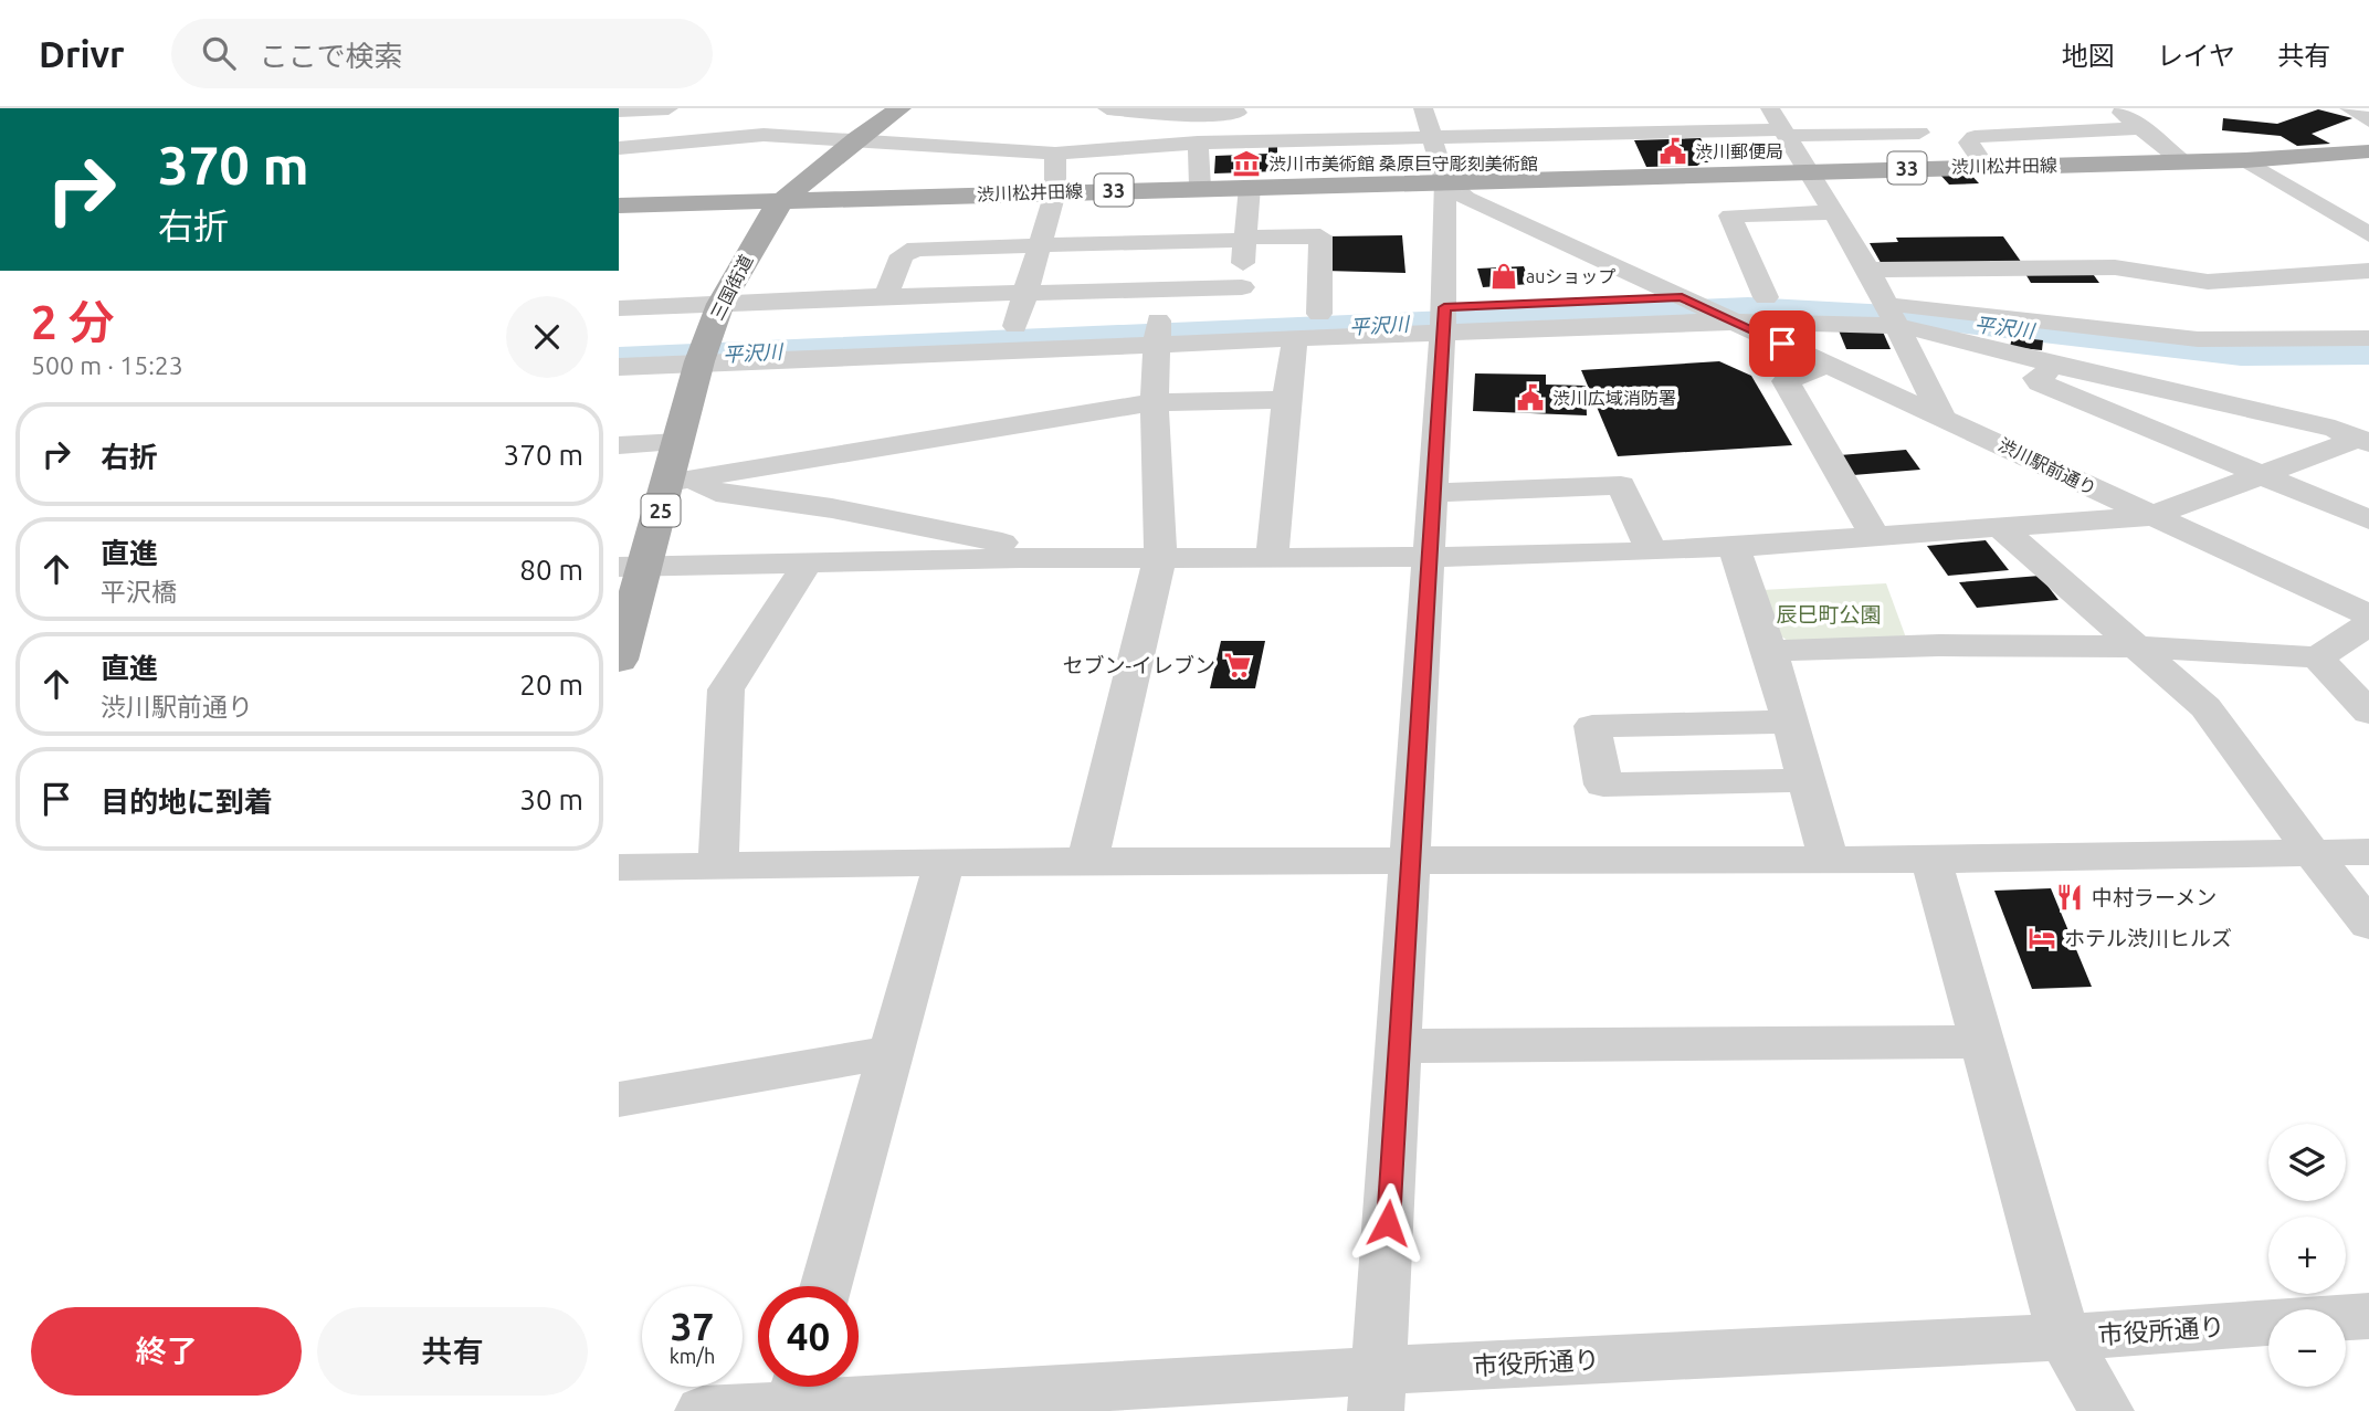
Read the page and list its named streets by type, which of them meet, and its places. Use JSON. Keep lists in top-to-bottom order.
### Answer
{
  "streets": {
    "main road": [
      "渋川松井田線",
      "33",
      "三国街道",
      "25"
    ],
    "street": ["渋川駅前通り", "市役所通り"]
  },
  "crossings": [
    ["渋川松井田線", "三国街道"]
  ],
  "water": ["平沢川"],
  "parks": ["辰巳町公園"],
  "places": {
    "public building": ["渋川郵便局", "渋川広域消防署"],
    "museum": ["渋川市美術館 桑原巨守彫刻美術館"],
    "shop": ["auショップ"],
    "supermarket": ["セブン-イレブン"],
    "restaurant": ["中村ラーメン"],
    "hotel": ["ホテル渋川ヒルズ"]
  },
  "page": {
    "header": "Drivr",
    "search": "ここで検索",
    "nav": ["地図", "レイヤ", "共有"],
    "turn": ["370 m", "右折"],
    "heading": ["2 分", "500 m · 15:23"],
    "list": [
      {
        "name": "右折",
        "value": "370 m"
      },
      {
        "name": "直進",
        "note": "平沢橋",
        "value": "80 m"
      },
      {
        "name": "直進",
        "note": "渋川駅前通り",
        "value": "20 m"
      },
      {
        "name": "目的地に到着",
        "value": "30 m"
      }
    ],
    "map_buttons": ["+", "−"],
    "speed": "37 km/h",
    "limit": "40",
    "buttons": ["終了", "共有"]
  }
}
